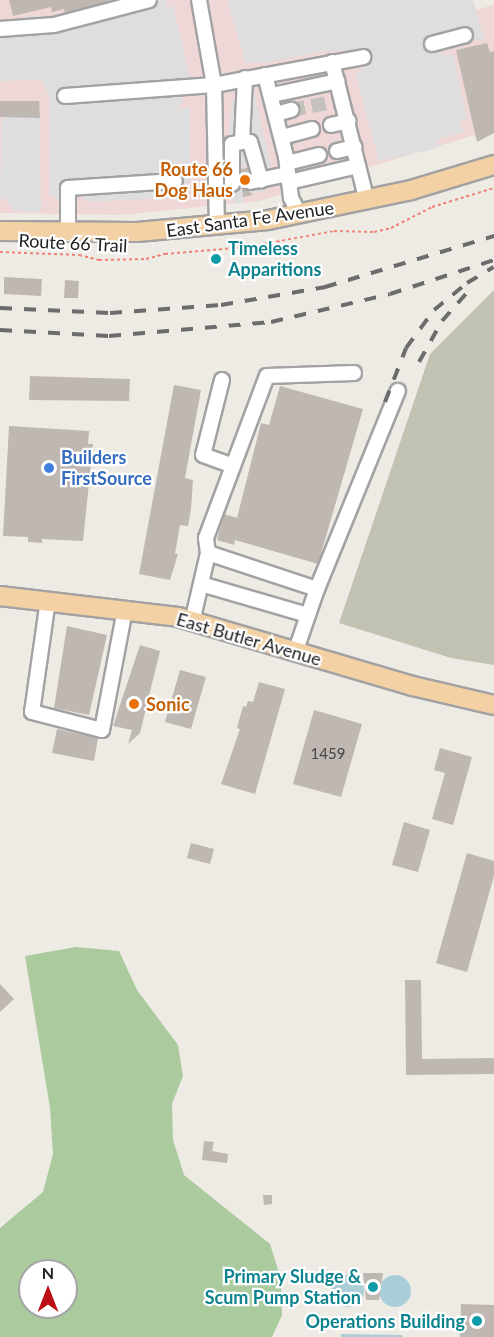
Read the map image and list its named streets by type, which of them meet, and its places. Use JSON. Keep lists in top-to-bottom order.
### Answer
{
  "streets": {
    "main road": ["East Santa Fe Avenue", "East Butler Avenue"],
    "path": ["Route 66 Trail"]
  },
  "places": [
    "Route 66 Dog Haus",
    "Timeless Apparitions",
    "Builders FirstSource",
    "Sonic",
    "Primary Sludge & Scum Pump Station",
    "Operations Building"
  ],
  "house_numbers": ["1459"],
  "north": "top"
}
